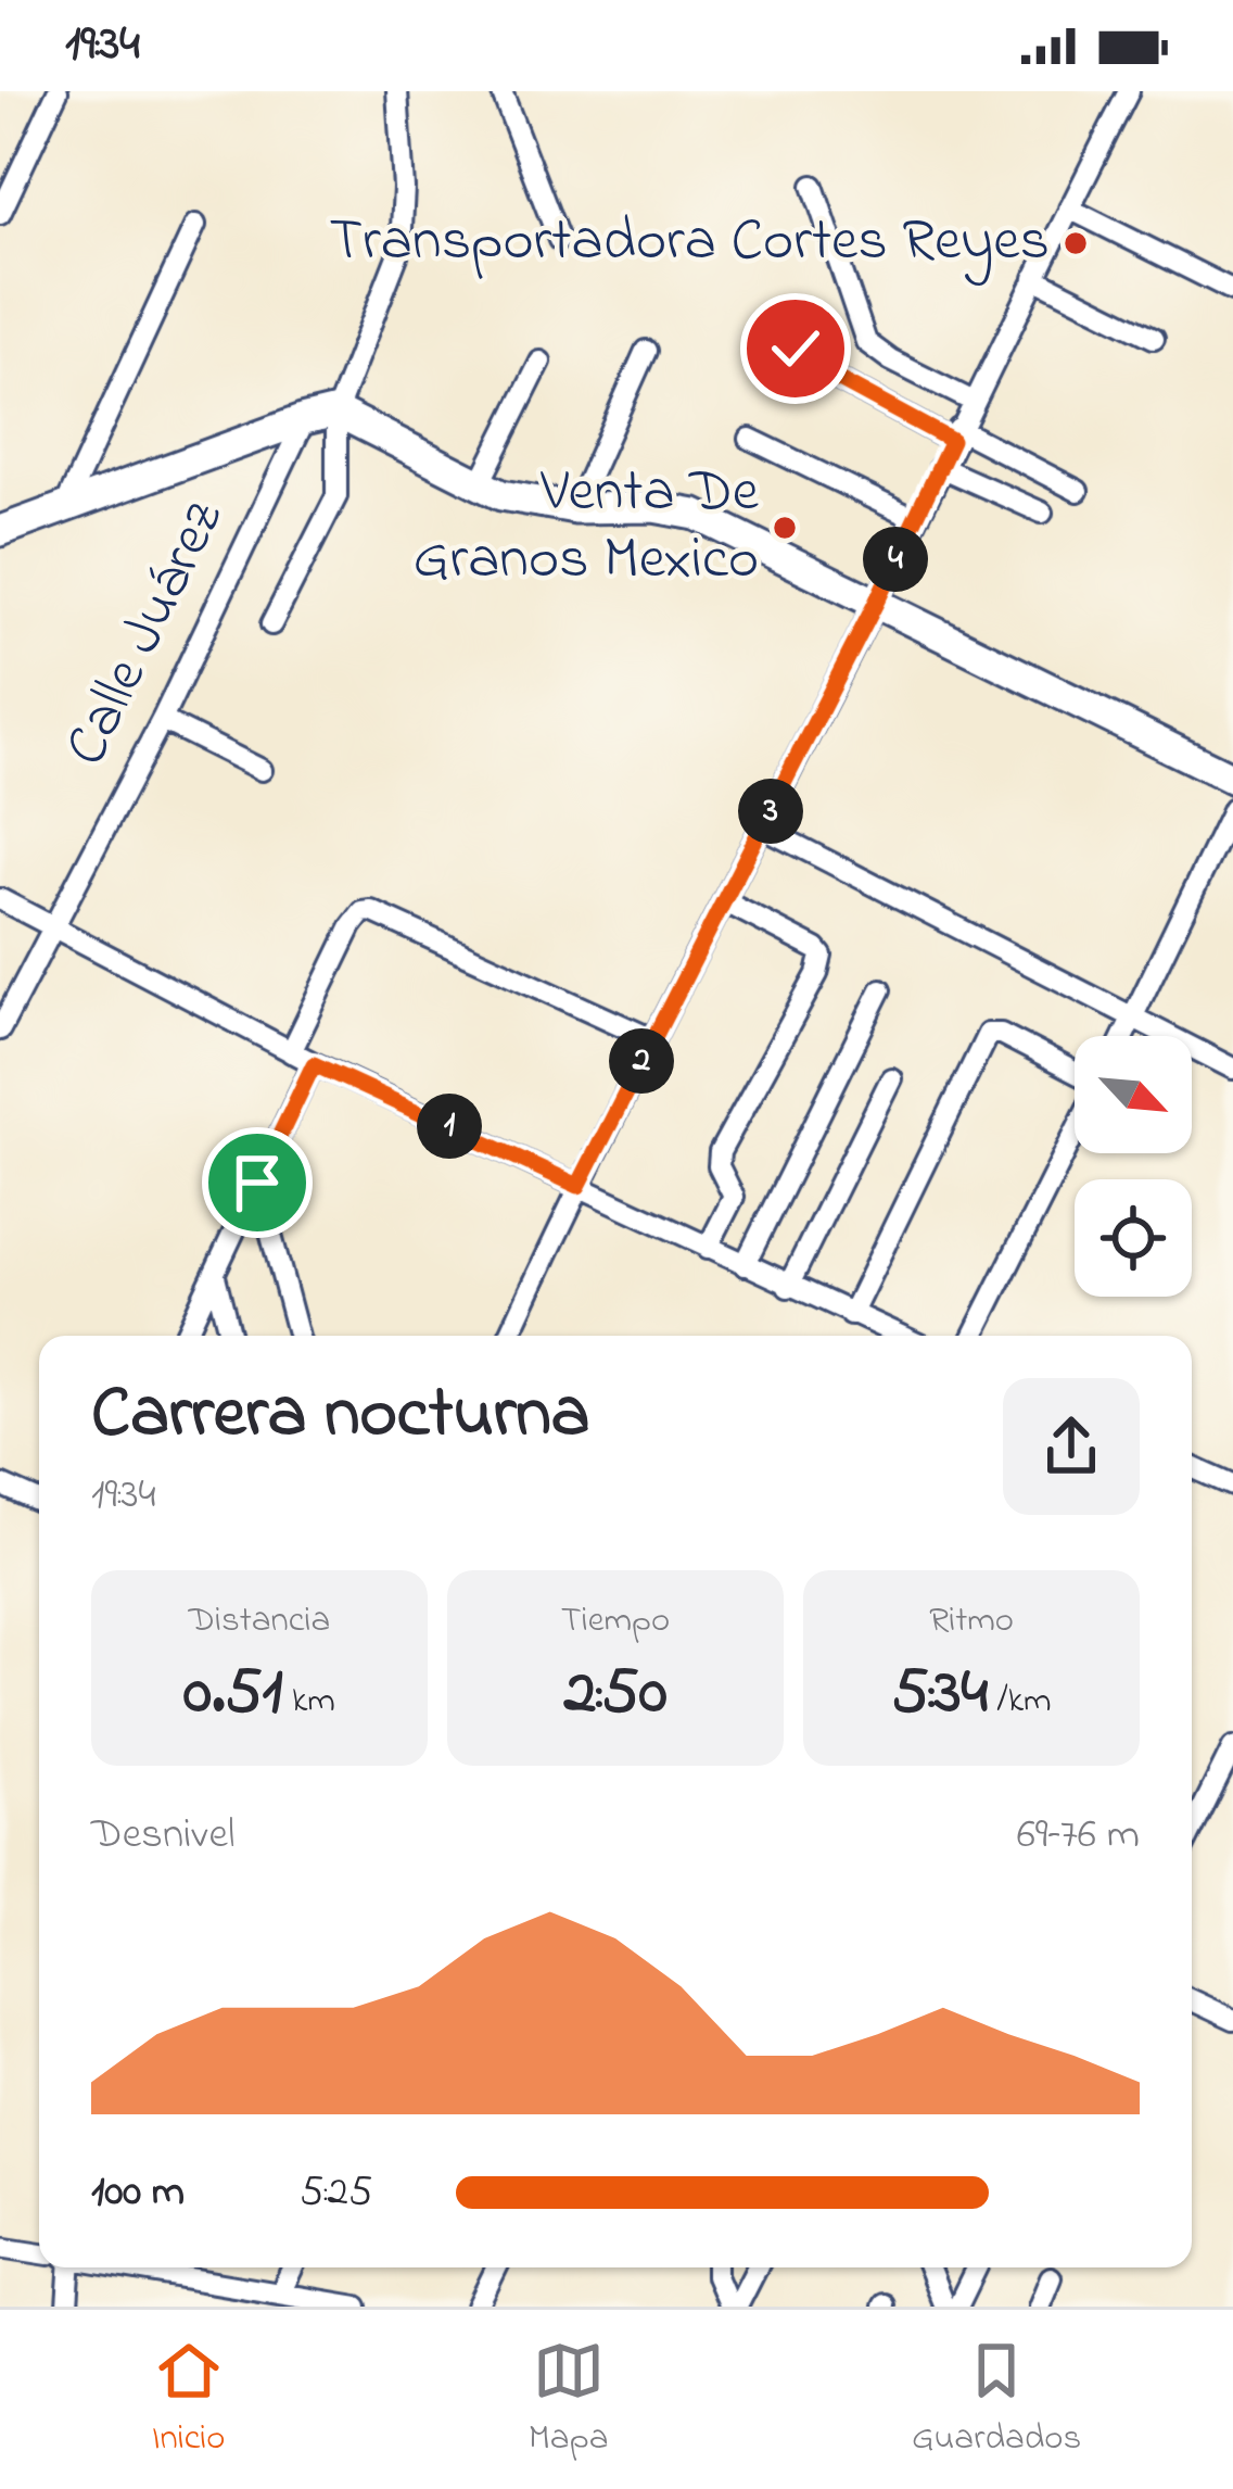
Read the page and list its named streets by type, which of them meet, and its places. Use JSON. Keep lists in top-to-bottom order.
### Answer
{
  "streets": {
    "street": ["Calle Juárez"]
  },
  "places": ["Transportadora Cortes Reyes", "Venta De Granos Mexico"],
  "north": "bottom right",
  "page": {
    "status": "19:34",
    "pins": [
      "4",
      "3",
      "2",
      "1"
    ],
    "heading": ["Carrera nocturna", "19:34"],
    "stats": [
      ["Distancia", "0.51 km"],
      ["Tiempo", "2:50"],
      ["Ritmo", "5:34 /km"]
    ],
    "chart": ["Desnivel", "69–76 m"],
    "list": [
      {
        "name": "100 m",
        "note": "5:25"
      }
    ],
    "tabs": ["Inicio", "Mapa", "Guardados"]
  }
}
